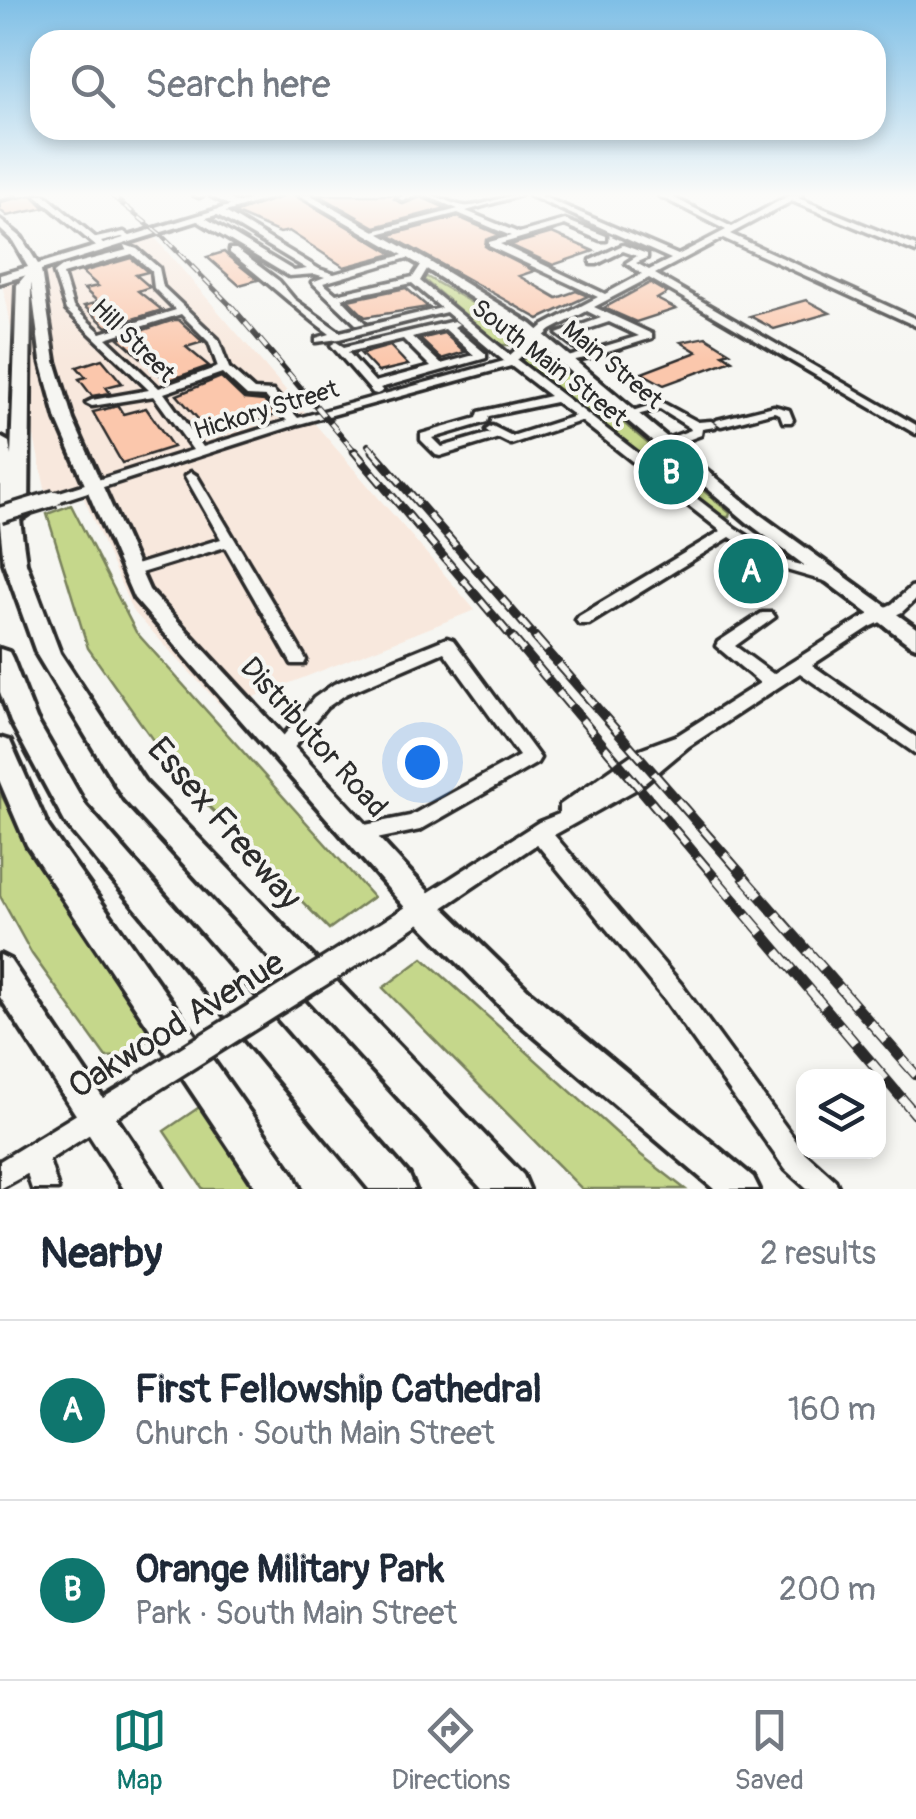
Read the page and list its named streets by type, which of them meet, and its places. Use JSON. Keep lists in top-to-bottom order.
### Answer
{
  "streets": {
    "highway": ["Essex Freeway"],
    "main road": ["Main Street", "Distributor Road"],
    "street": [
      "Hill Street",
      "South Main Street",
      "Hickory Street",
      "Oakwood Avenue"
    ]
  },
  "crossings": [
    ["Hill Street", "Hickory Street"],
    ["South Main Street", "Main Street"],
    ["South Main Street", "Hickory Street"],
    ["Main Street", "Hickory Street"],
    ["Main Street", "Oakwood Avenue"],
    ["Hickory Street", "Distributor Road"],
    ["Distributor Road", "Oakwood Avenue"]
  ],
  "page": {
    "search": "Search here",
    "pins": ["B", "A"],
    "heading": ["Nearby", "2 results"],
    "list": [
      {
        "mark": "A",
        "name": "First Fellowship Cathedral",
        "note": "Church · South Main Street",
        "value": "160 m"
      },
      {
        "mark": "B",
        "name": "Orange Military Park",
        "note": "Park · South Main Street",
        "value": "200 m"
      }
    ],
    "nav": ["Map", "Directions", "Saved"]
  }
}
